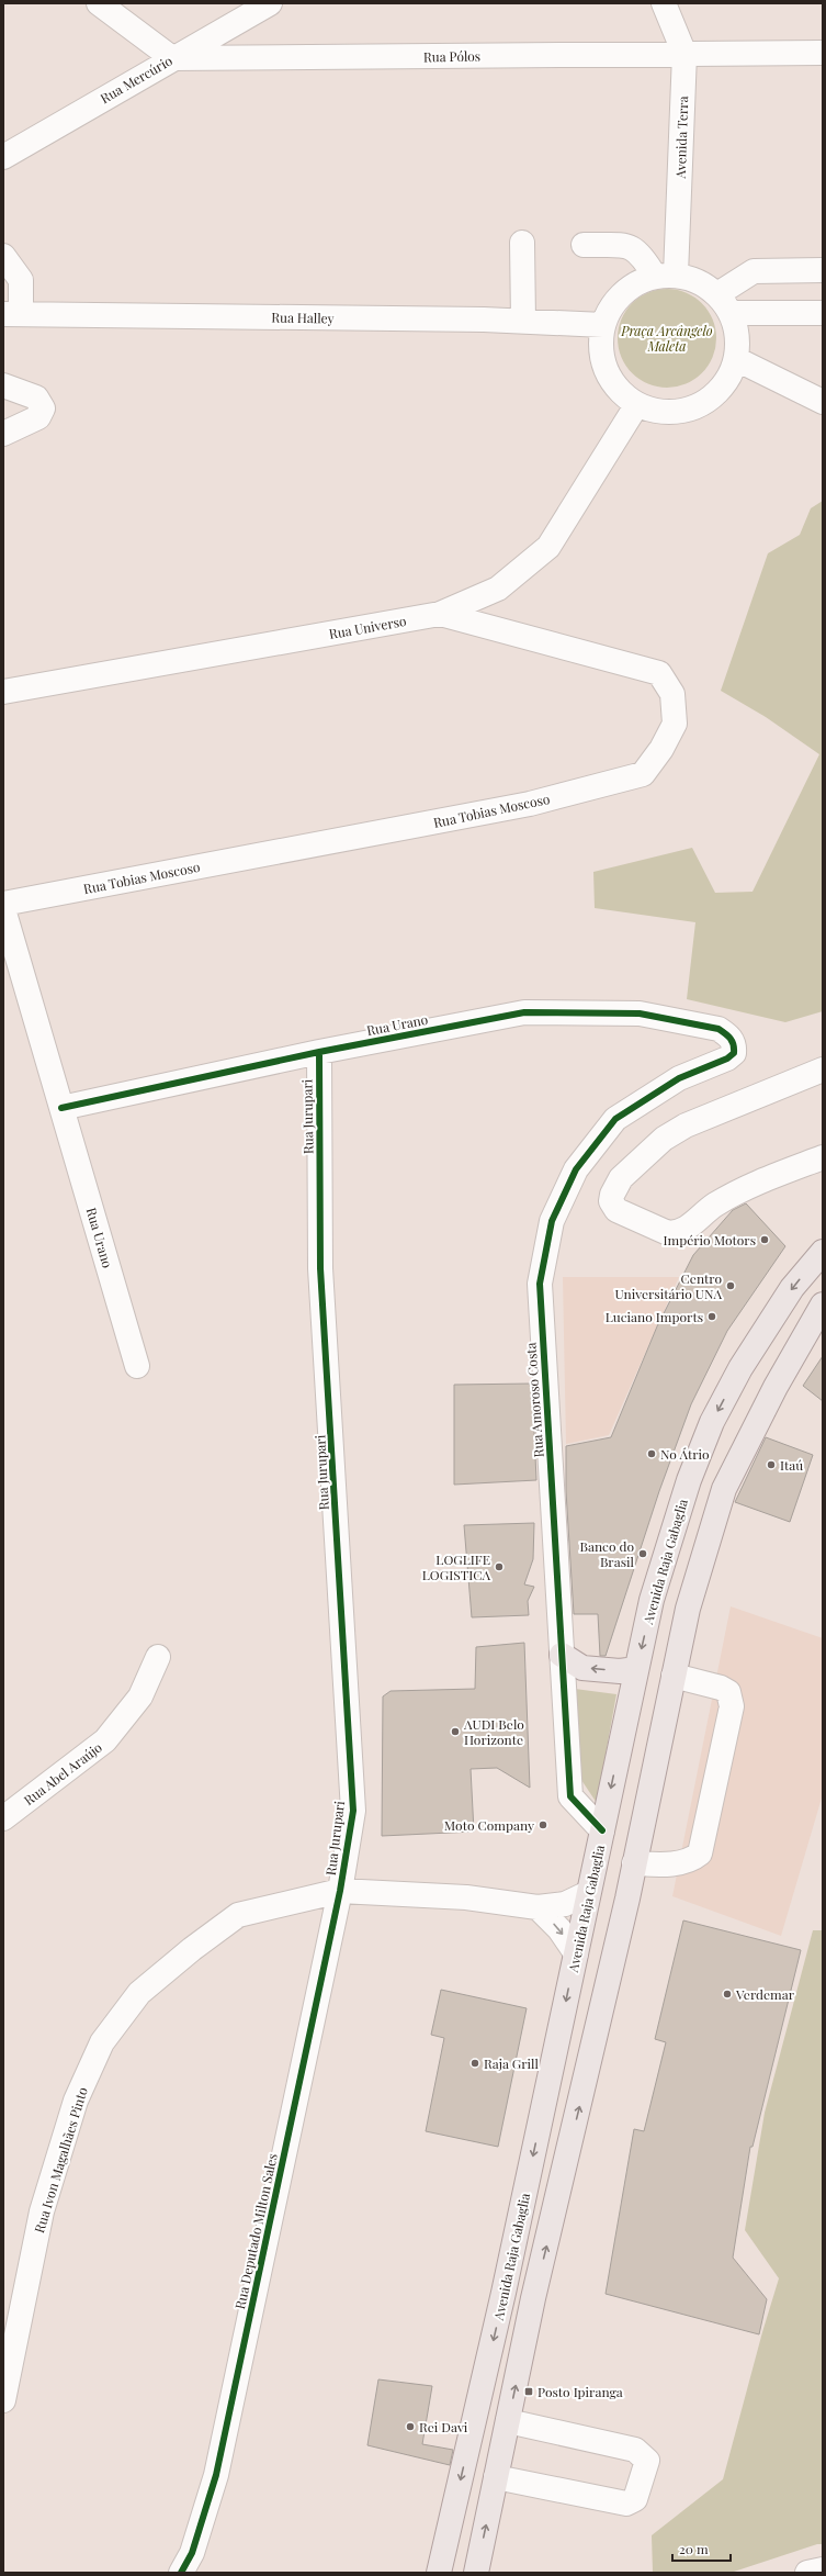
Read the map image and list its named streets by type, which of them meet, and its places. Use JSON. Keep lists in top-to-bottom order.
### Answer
{
  "streets": {
    "main road": ["Avenida Raja Gabaglia"],
    "street": [
      "Rua Pólos",
      "Rua Mercúrio",
      "Avenida Terra",
      "Rua Halley",
      "Rua Universo",
      "Rua Tobias Moscoso",
      "Rua Urano",
      "Rua Jurupari",
      "Rua Amoroso Costa",
      "Rua Abel Araújo",
      "Rua Ivon Magalhães Pinto",
      "Rua Deputado Milton Sales"
    ]
  },
  "crossings": [
    ["Rua Pólos", "Rua Mercúrio"],
    ["Rua Pólos", "Avenida Terra"],
    ["Avenida Terra", "Rua Halley"],
    ["Avenida Terra", "Rua Universo"],
    ["Rua Halley", "Rua Universo"],
    ["Rua Universo", "Rua Tobias Moscoso"],
    ["Rua Urano", "Rua Jurupari"],
    ["Rua Urano", "Rua Amoroso Costa"],
    ["Rua Jurupari", "Rua Ivon Magalhães Pinto"],
    ["Rua Jurupari", "Rua Deputado Milton Sales"],
    ["Rua Amoroso Costa", "Avenida Raja Gabaglia"],
    ["Avenida Raja Gabaglia", "Rua Ivon Magalhães Pinto"],
    ["Rua Ivon Magalhães Pinto", "Rua Deputado Milton Sales"]
  ],
  "parks": ["Praça Arcângelo Maleta"],
  "places": {
    "other": [
      "Império Motors",
      "Centro Universitário UNA",
      "Luciano Imports",
      "No Átrio",
      "Itaú",
      "Banco do Brasil",
      "LOGLIFE LOGISTICA",
      "AUDI Belo Horizonte",
      "Moto Company",
      "Verdemar",
      "Raja Grill",
      "Rei Davi"
    ],
    "transit": ["Posto Ipiranga"]
  },
  "scale_bar": "20 m"
}
